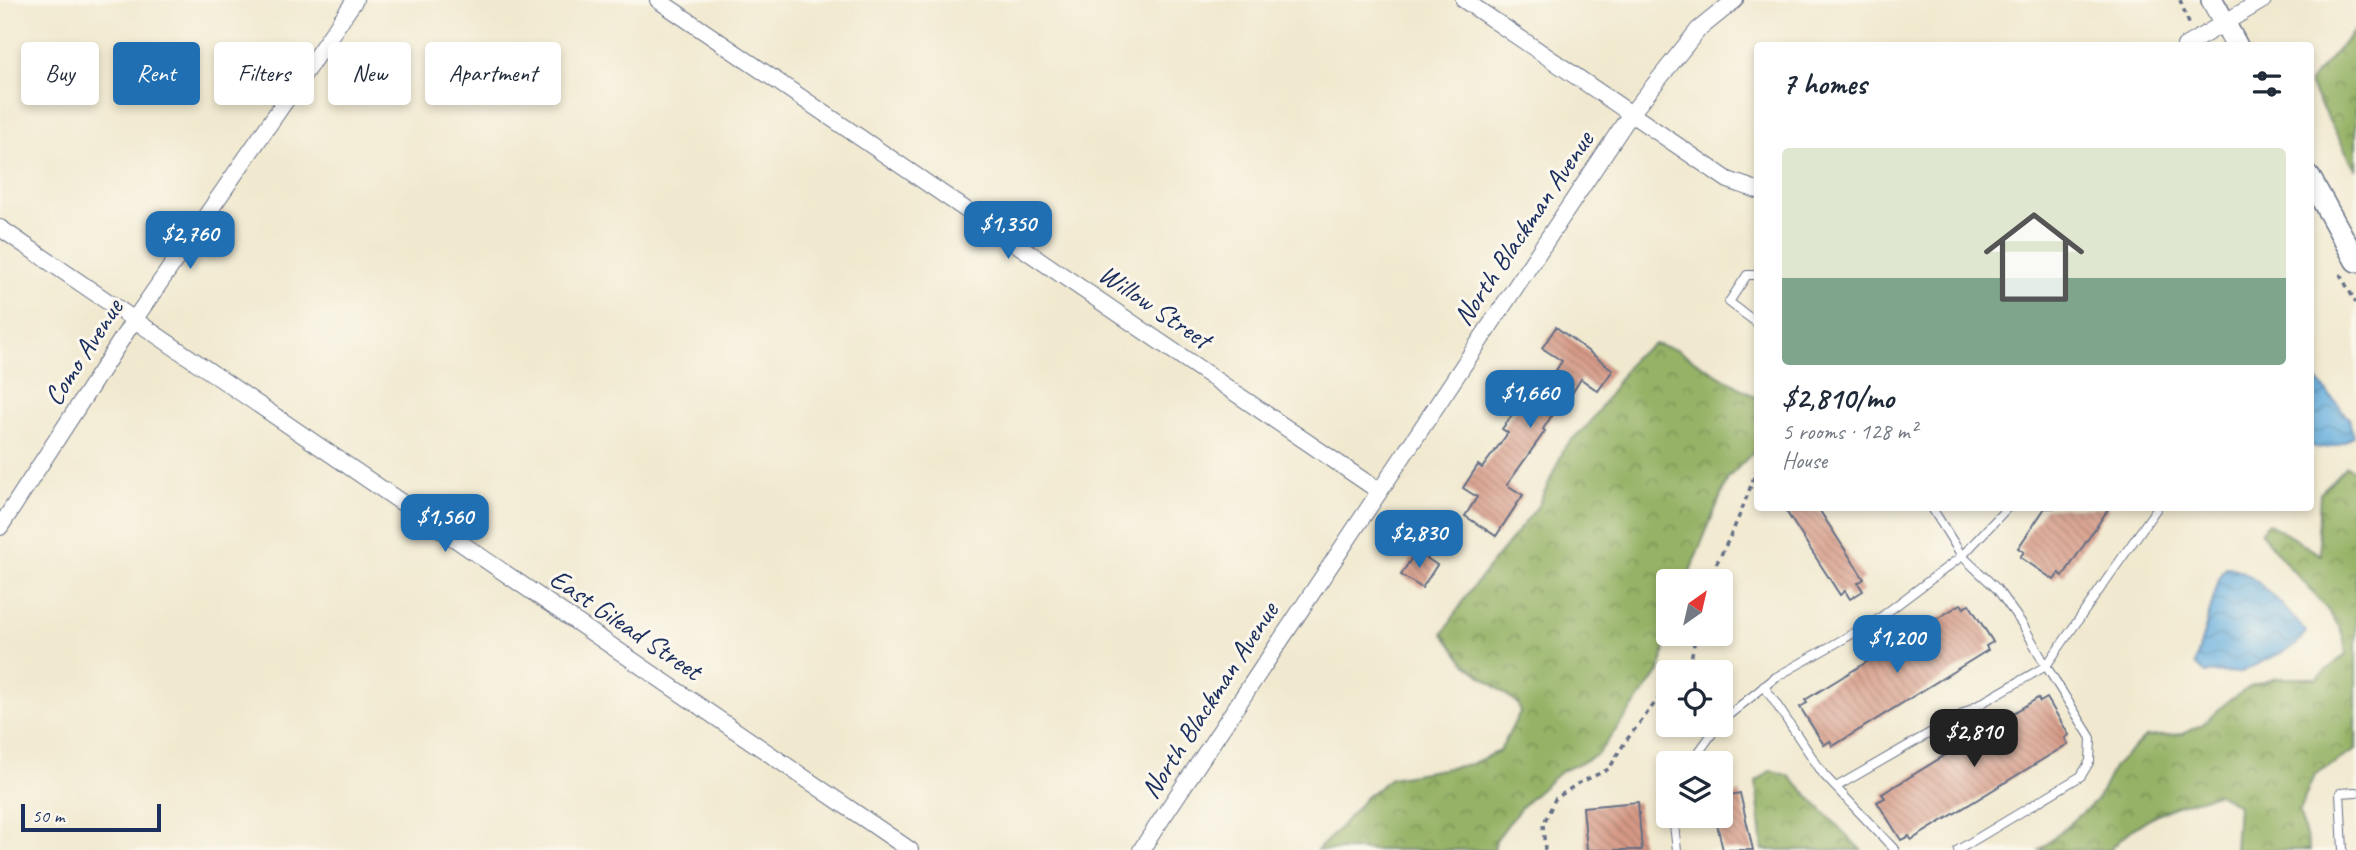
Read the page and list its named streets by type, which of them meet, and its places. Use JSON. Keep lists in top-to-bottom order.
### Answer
{
  "streets": {
    "street": [
      "North Blackman Avenue",
      "Willow Street",
      "Como Avenue",
      "East Gilead Street"
    ]
  },
  "crossings": [
    ["North Blackman Avenue", "Willow Street"],
    ["Como Avenue", "East Gilead Street"]
  ],
  "scale_bar": "50 m",
  "north": "top right",
  "page": {
    "chip": [
      "Buy",
      "Rent",
      "Filters",
      "New",
      "Apartment"
    ],
    "heading": "7 homes",
    "list": [
      {
        "name": "$2,810/mo",
        "note": "5 rooms · 128 m² · House"
      }
    ],
    "price": [
      "$1,350",
      "$2,760",
      "$1,660",
      "$1,560",
      "$2,830",
      "$1,200",
      "$2,810"
    ],
    "scale": "50 m"
  }
}
